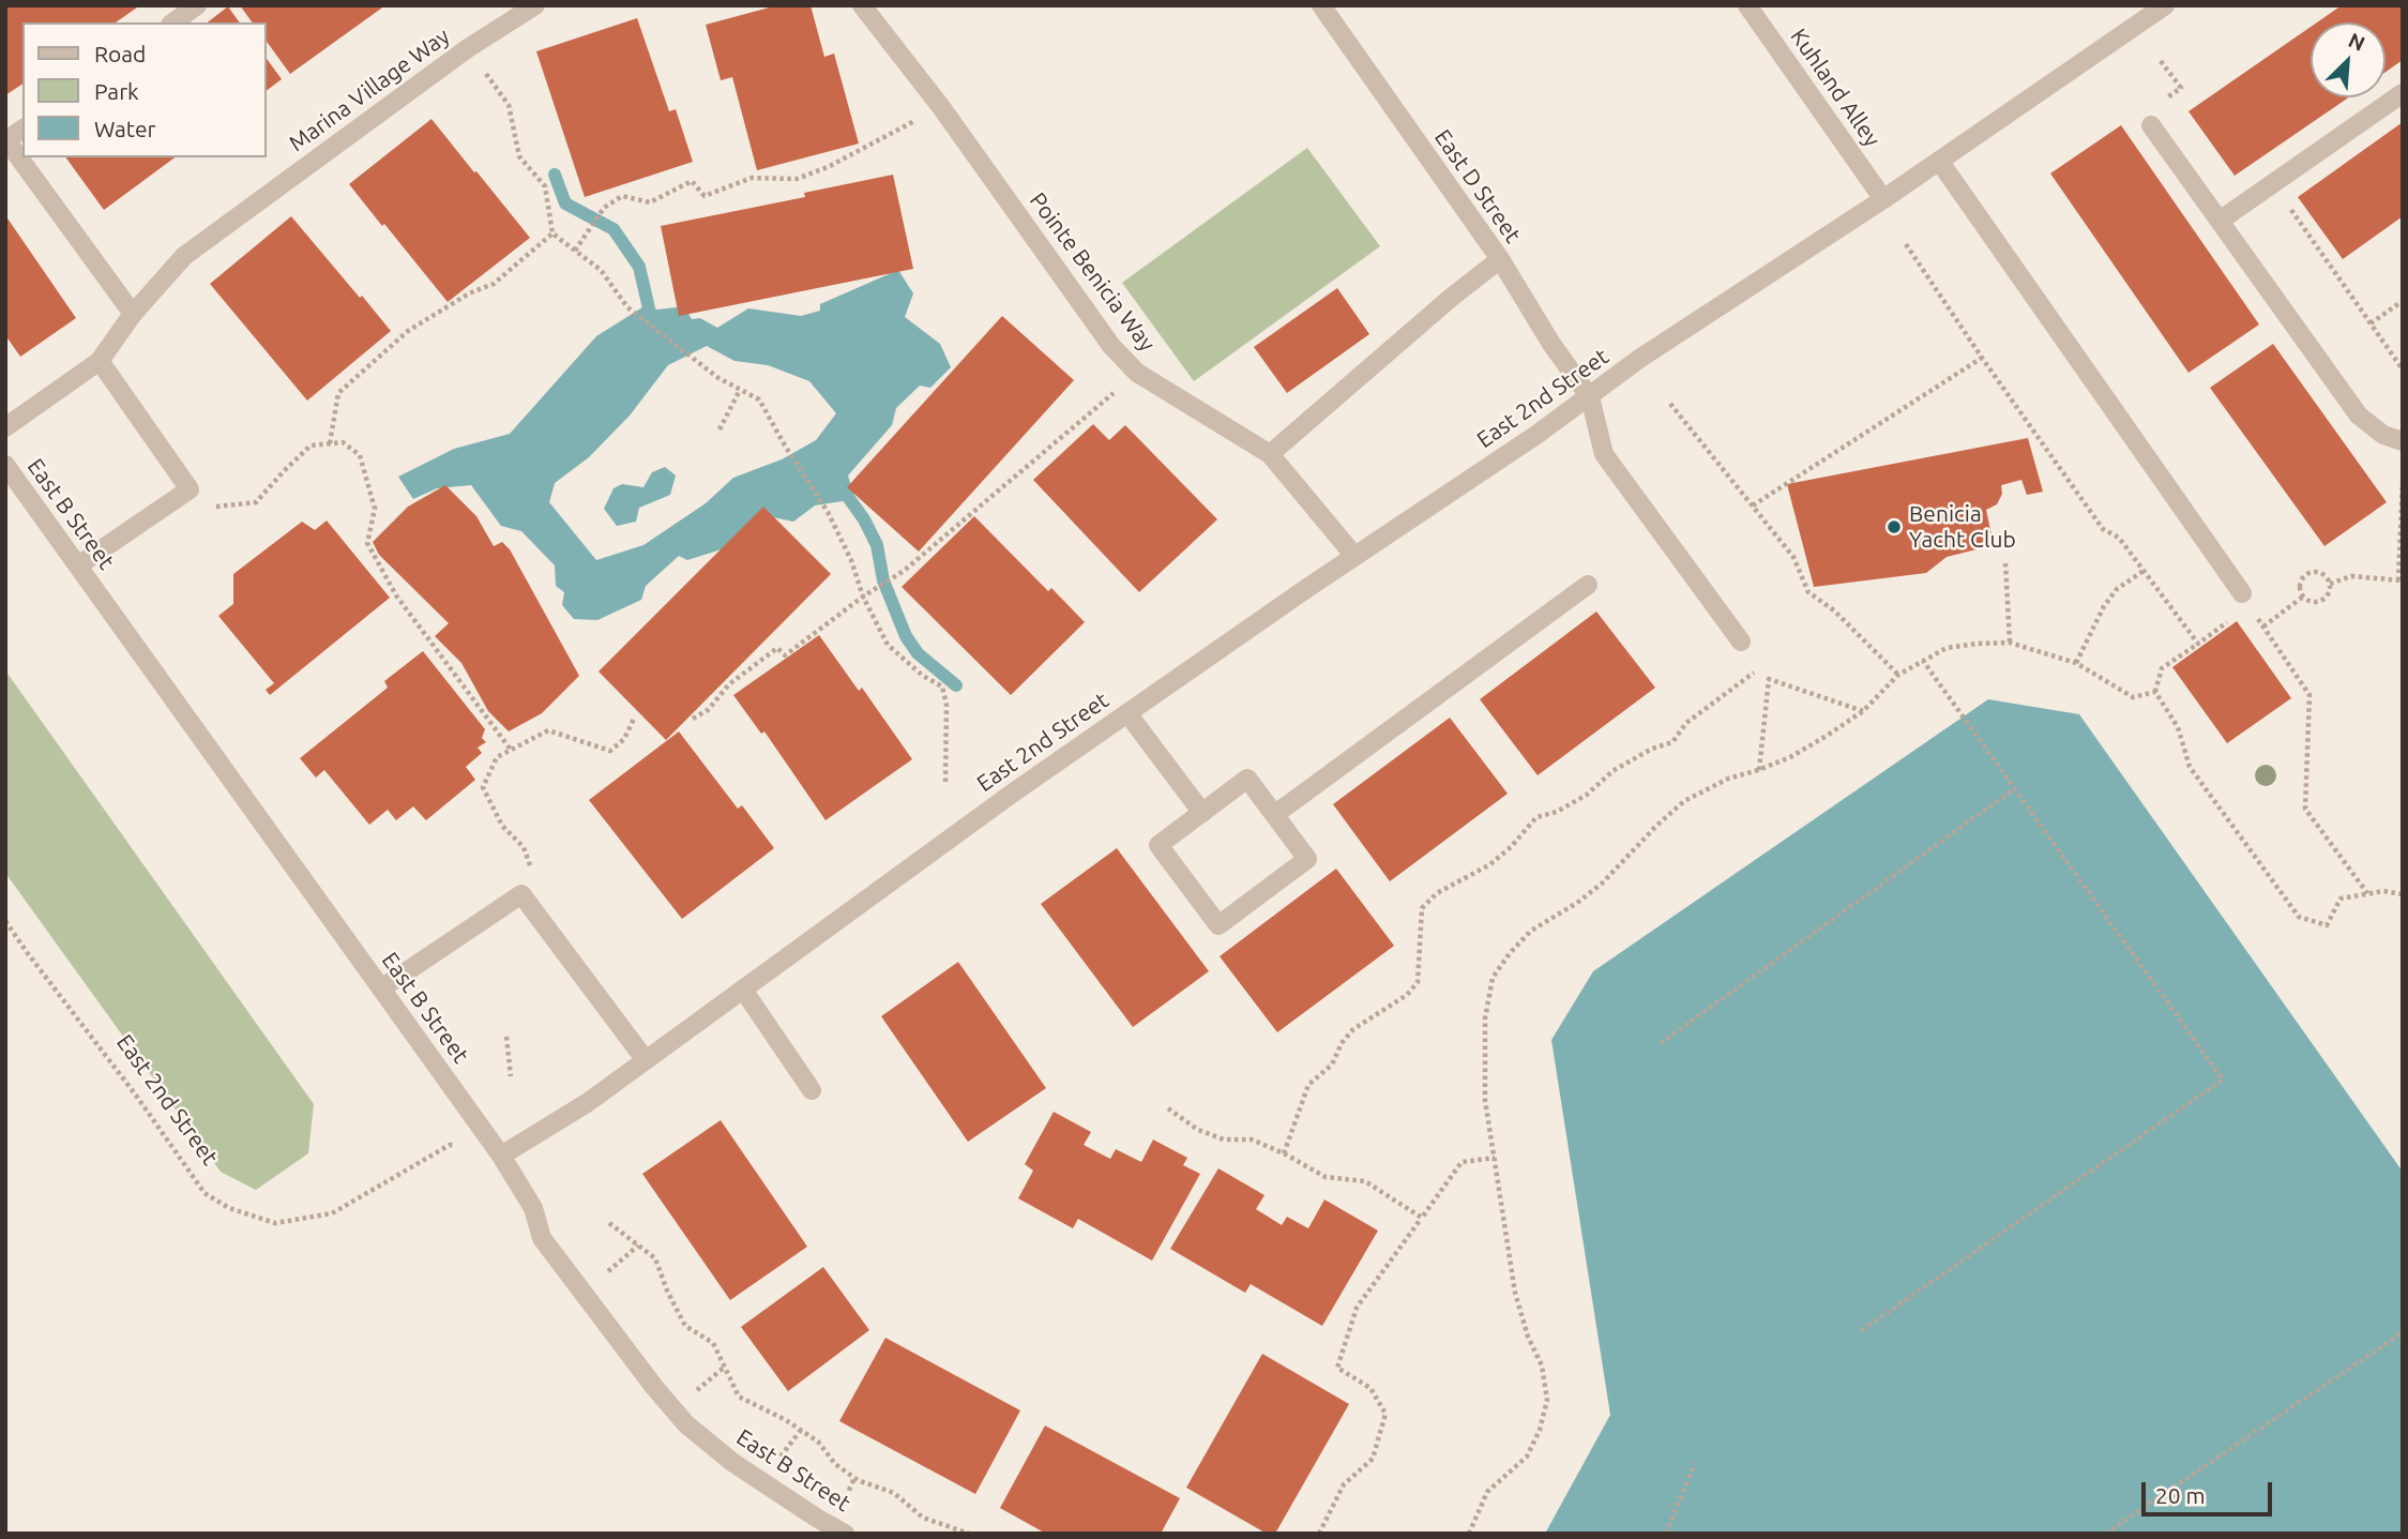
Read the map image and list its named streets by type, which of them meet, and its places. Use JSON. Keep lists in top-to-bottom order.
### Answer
{
  "streets": {
    "street": [
      "Kuhland Alley",
      "Marina Village Way",
      "East D Street",
      "Pointe Benicia Way",
      "East 2nd Street",
      "East B Street"
    ]
  },
  "crossings": [
    ["Kuhland Alley", "East 2nd Street"],
    ["East D Street", "East 2nd Street"],
    ["Pointe Benicia Way", "East 2nd Street"],
    ["East 2nd Street", "East B Street"]
  ],
  "places": ["Benicia Yacht Club"],
  "legend": ["Road", "Park", "Water"],
  "scale_bar": "20 m",
  "north": "top right"
}
